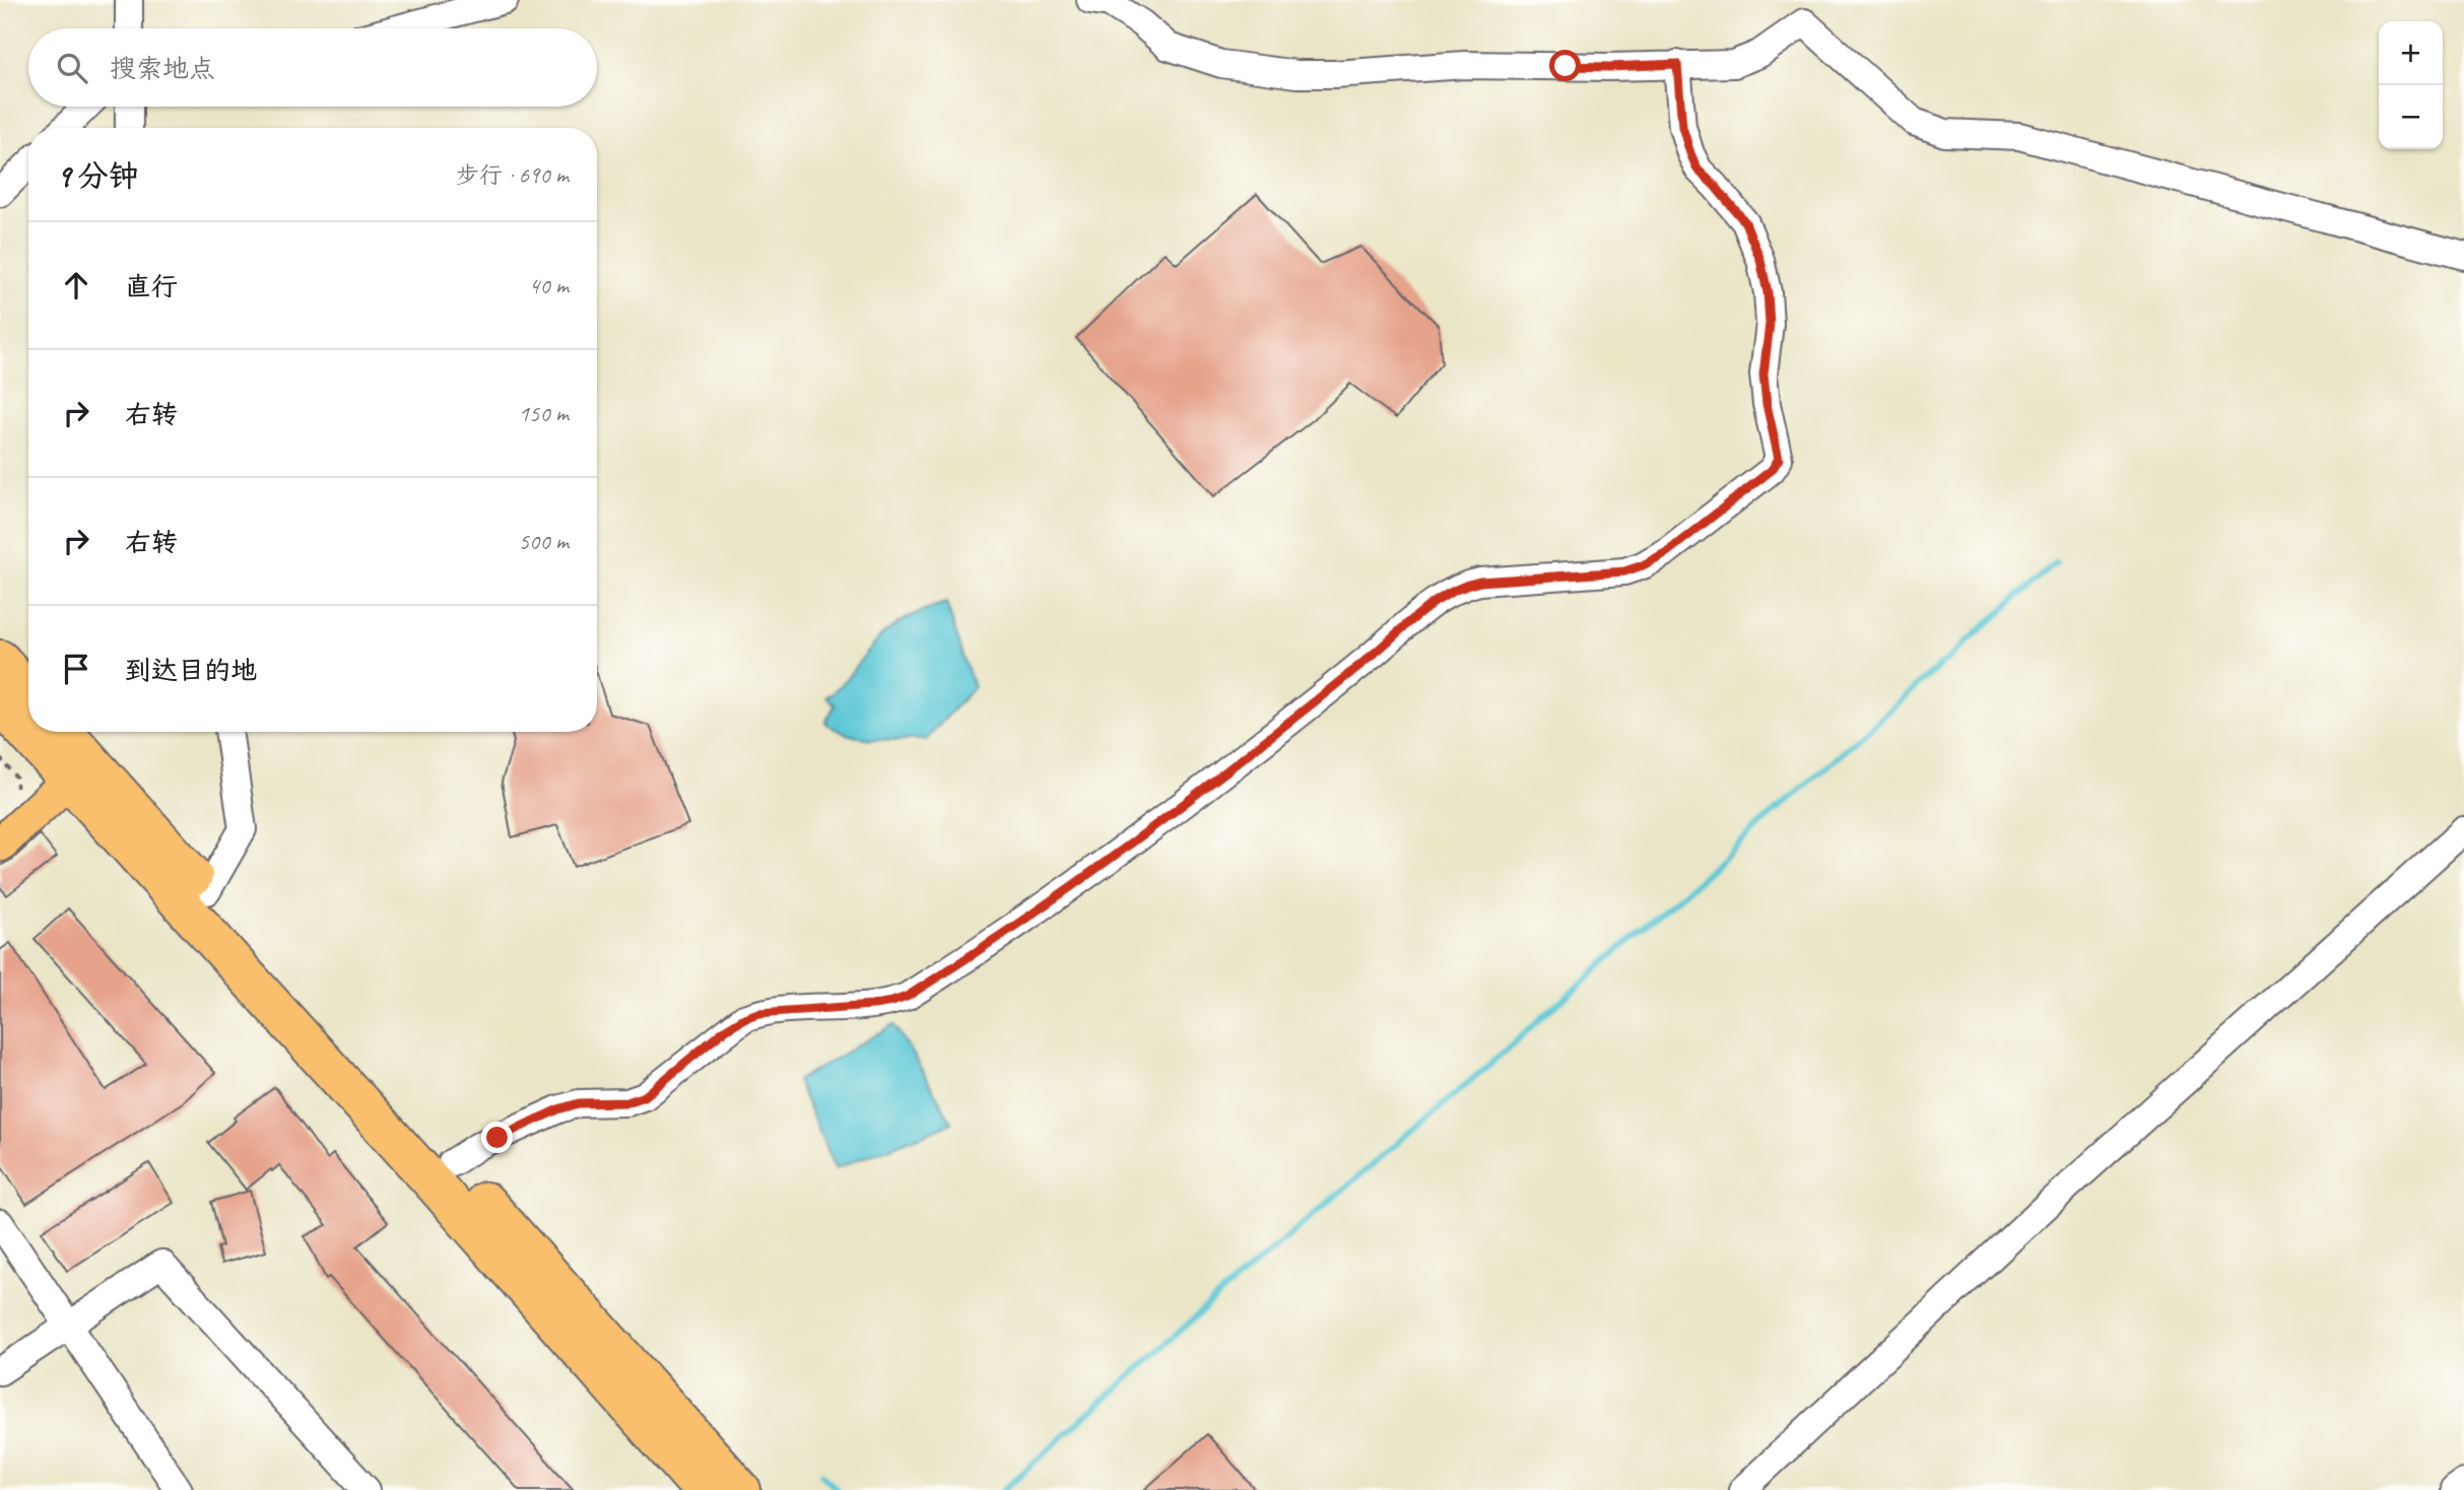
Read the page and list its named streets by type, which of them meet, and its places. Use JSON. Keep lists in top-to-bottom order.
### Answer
{
  "page": {
    "map_buttons": ["+", "−"],
    "search": "搜索地点",
    "heading": ["9 分钟", "步行 · 690 m"],
    "list": [
      ["直行", "40 m"],
      ["右转", "150 m"],
      ["右转", "500 m"],
      "到达目的地"
    ]
  }
}
